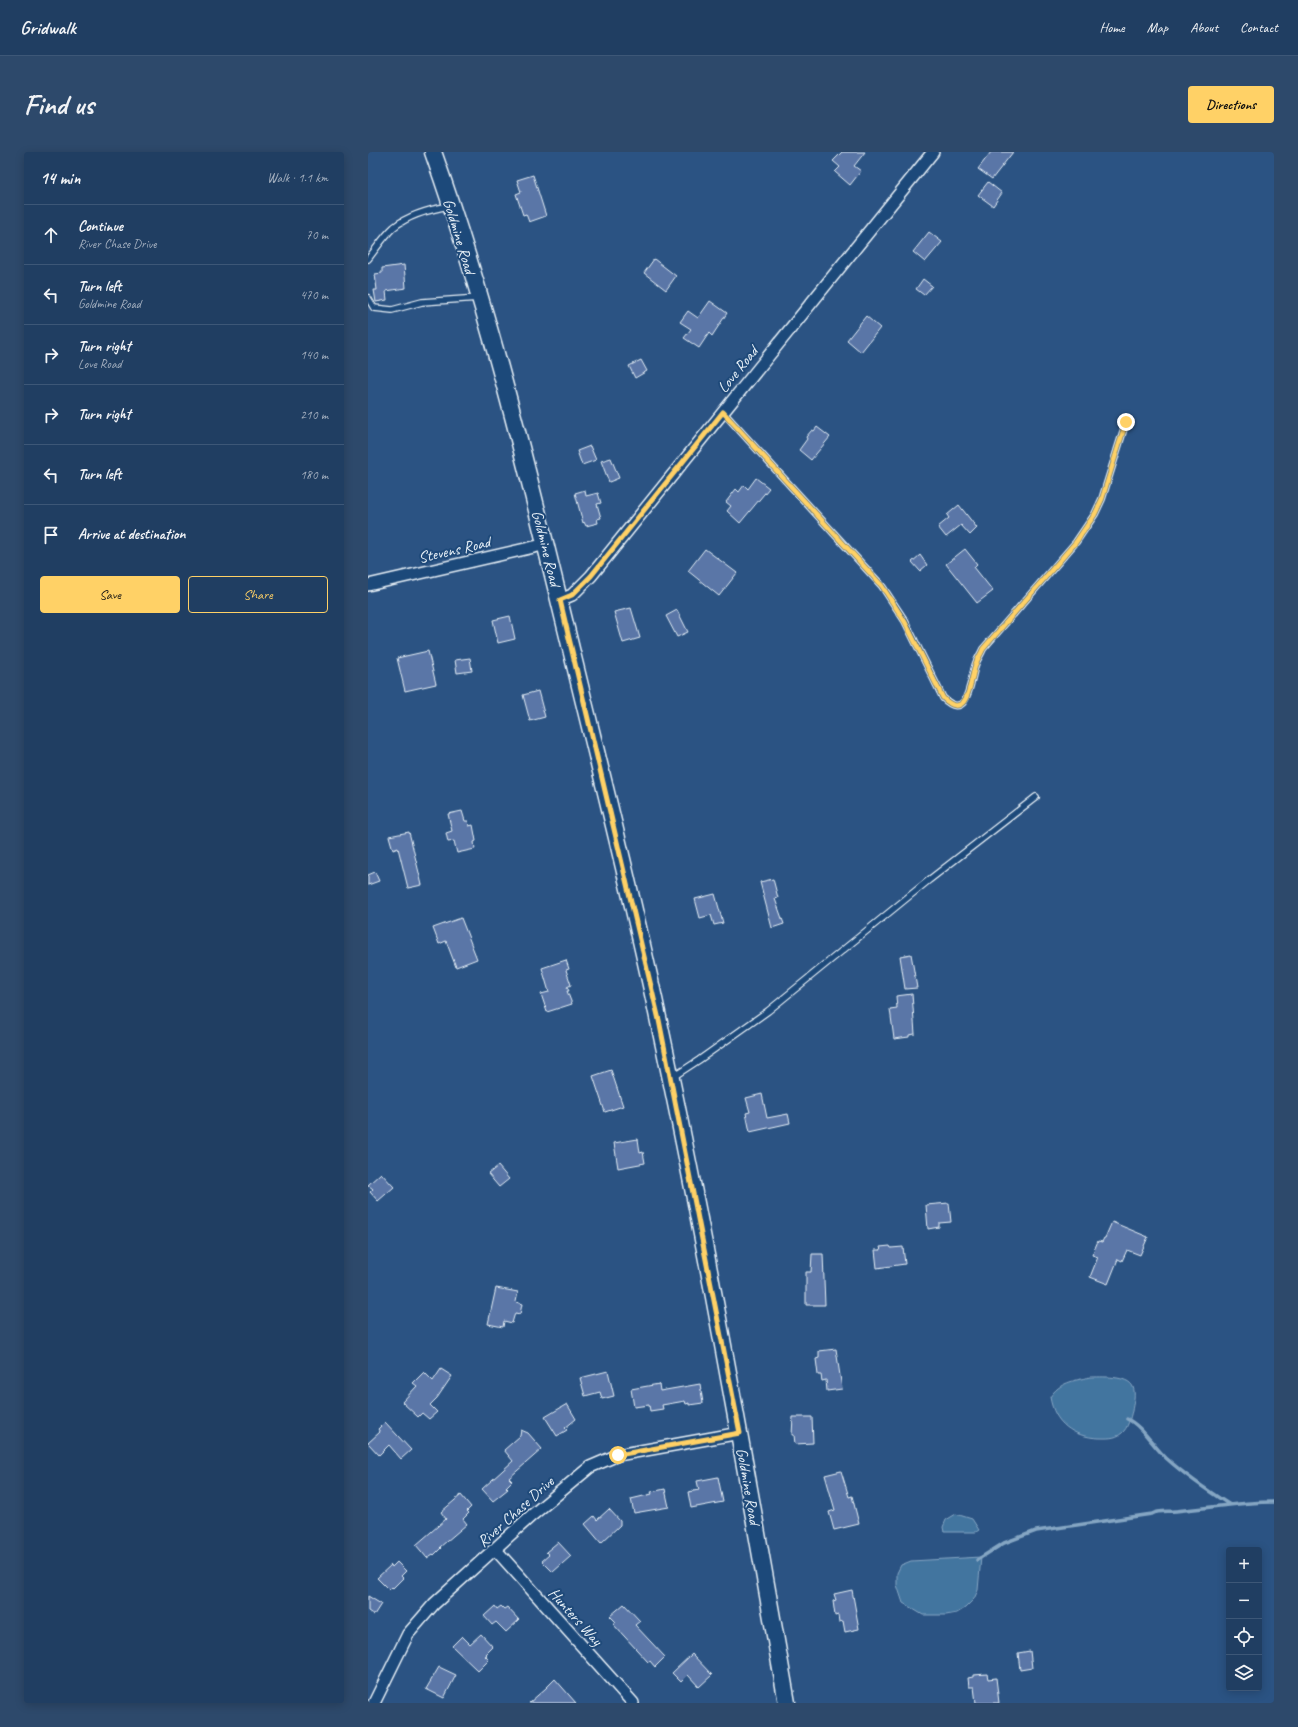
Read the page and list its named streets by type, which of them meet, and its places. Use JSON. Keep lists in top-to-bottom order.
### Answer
{
  "streets": {
    "main road": ["Goldmine Road"],
    "street": [
      "Love Road",
      "Stevens Road",
      "River Chase Drive",
      "Hunters Way"
    ]
  },
  "crossings": [
    ["Goldmine Road", "Love Road"],
    ["Goldmine Road", "Stevens Road"],
    ["Goldmine Road", "River Chase Drive"],
    ["River Chase Drive", "Hunters Way"]
  ],
  "page": {
    "header": "Gridwalk",
    "nav": [
      "Home",
      "Map",
      "About",
      "Contact"
    ],
    "buttons": [
      "Directions",
      ["Save", "Share"]
    ],
    "title": "Find us",
    "heading": ["14 min", "Walk · 1.1 km"],
    "list": [
      ["Continue", "River Chase Drive", "70 m"],
      ["Turn left", "Goldmine Road", "470 m"],
      ["Turn right", "Love Road", "140 m"],
      ["Turn right", "210 m"],
      ["Turn left", "180 m"],
      "Arrive at destination"
    ],
    "map_buttons": ["+", "−"]
  }
}
